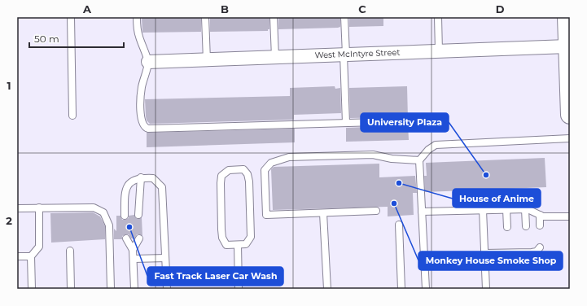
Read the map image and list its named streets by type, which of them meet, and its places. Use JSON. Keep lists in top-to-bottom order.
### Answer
{
  "streets": {
    "street": ["West McIntyre Street"]
  },
  "places": [
    "University Plaza",
    "House of Anime",
    "Monkey House Smoke Shop",
    "Fast Track Laser Car Wash"
  ],
  "scale_bar": "50 m",
  "grid": {
    "columns": [
      "A",
      "B",
      "C",
      "D"
    ],
    "rows": ["1", "2"]
  }
}
